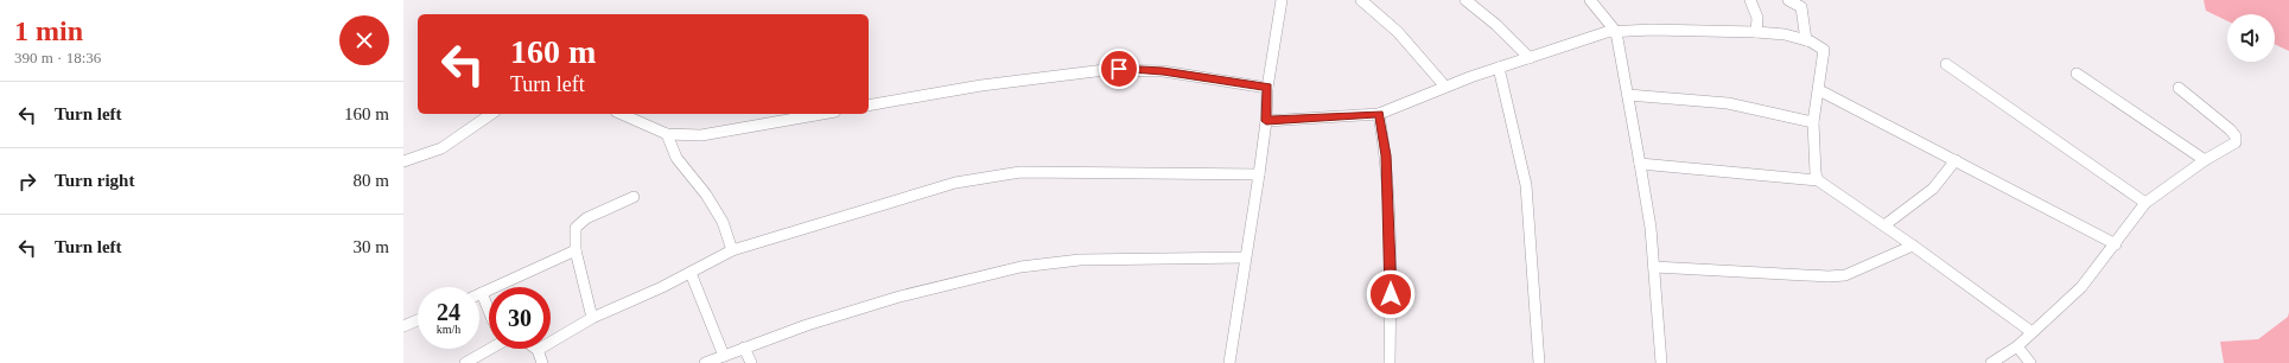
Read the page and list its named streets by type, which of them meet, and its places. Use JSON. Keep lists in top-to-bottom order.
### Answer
{
  "page": {
    "heading": ["1 min", "390 m · 18:36"],
    "turn": ["160 m", "Turn left"],
    "list": [
      {
        "name": "Turn left",
        "value": "160 m"
      },
      {
        "name": "Turn right",
        "value": "80 m"
      },
      {
        "name": "Turn left",
        "value": "30 m"
      }
    ],
    "speed": "24 km/h",
    "limit": "30"
  }
}
